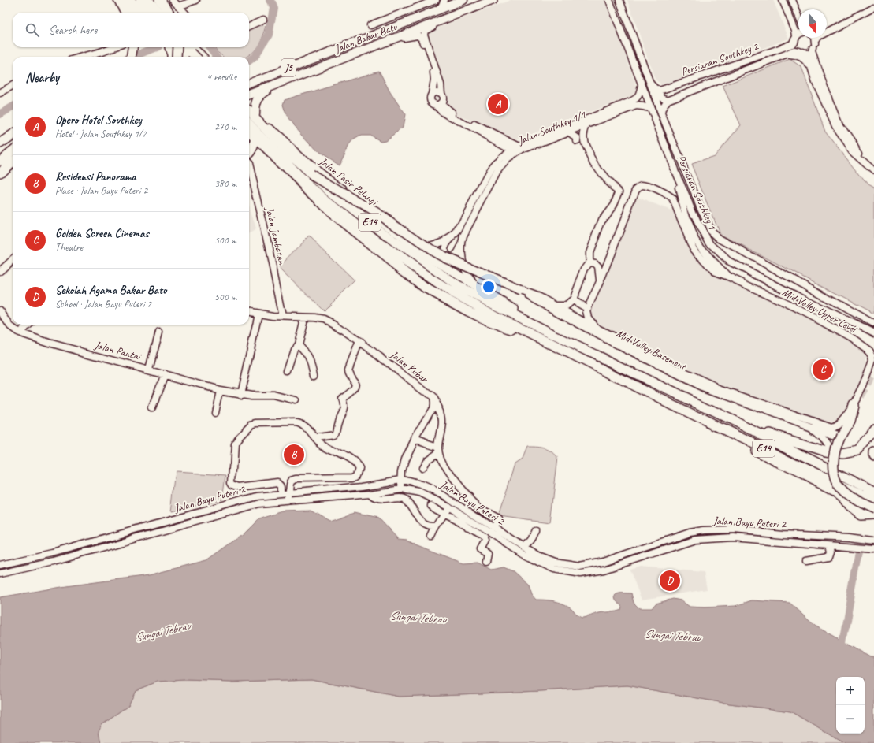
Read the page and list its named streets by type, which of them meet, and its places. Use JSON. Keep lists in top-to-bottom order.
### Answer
{
  "streets": {
    "highway": ["E14"],
    "main road": ["Jalan Bakar Batu", "J5", "Jalan Pasir Pelangi"],
    "street": [
      "Persiaran Southkey 2",
      "Jalan Southkey 1/1",
      "Persiaran Southkey 1",
      "Jalan Jambatan",
      "Mid Valley Upper Level",
      "Mid Valley Basement",
      "Jalan Pantai",
      "Jalan Kubur",
      "Jalan Bayu Puteri 2"
    ]
  },
  "crossings": [
    ["Jalan Southkey 1/1", "Jalan Pasir Pelangi"],
    ["Jalan Southkey 1/1", "Persiaran Southkey 1"],
    ["Jalan Jambatan", "Jalan Kubur"],
    ["Mid Valley Upper Level", "Mid Valley Basement"],
    ["Jalan Kubur", "Jalan Bayu Puteri 2"]
  ],
  "water": ["Sungai Tebrau"],
  "north": "bottom",
  "page": {
    "search": "Search here",
    "heading": ["Nearby", "4 results"],
    "pins": [
      "A",
      "C",
      "B",
      "D"
    ],
    "list": [
      {
        "mark": "A",
        "name": "Opero Hotel Southkey",
        "note": "Hotel · Jalan Southkey 1/2",
        "value": "270 m"
      },
      {
        "mark": "B",
        "name": "Residensi Panorama",
        "note": "Place · Jalan Bayu Puteri 2",
        "value": "380 m"
      },
      {
        "mark": "C",
        "name": "Golden Screen Cinemas",
        "note": "Theatre",
        "value": "500 m"
      },
      {
        "mark": "D",
        "name": "Sekolah Agama Bakar Batu",
        "note": "School · Jalan Bayu Puteri 2",
        "value": "500 m"
      }
    ],
    "map_buttons": ["+", "−"]
  }
}
